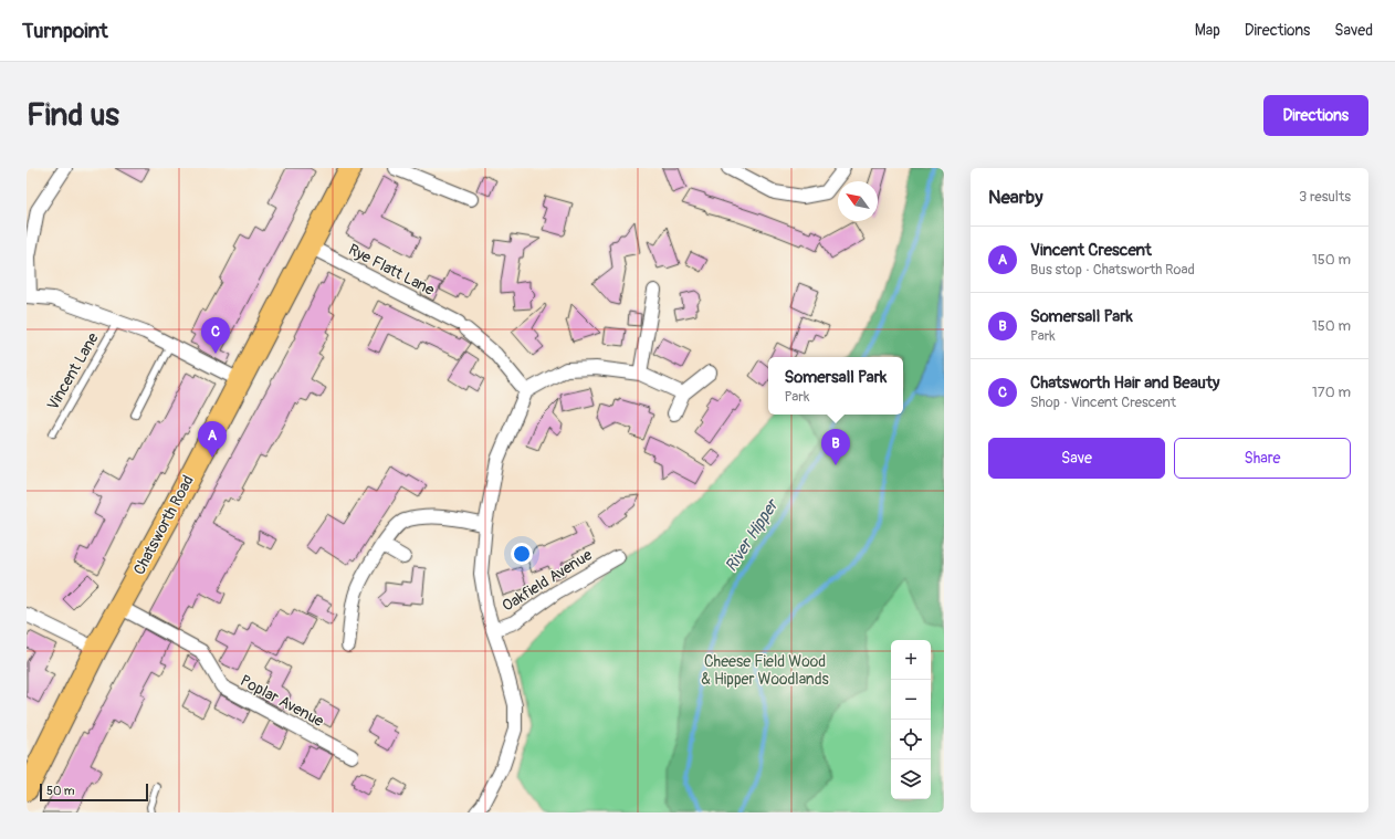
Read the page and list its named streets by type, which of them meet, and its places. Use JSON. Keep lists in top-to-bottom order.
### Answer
{
  "streets": {
    "highway": ["Chatsworth Road"],
    "street": ["Rye Flatt Lane", "Oakfield Avenue", "Poplar Avenue"],
    "lane": ["Vincent Lane"]
  },
  "crossings": [
    ["Rye Flatt Lane", "Chatsworth Road"],
    ["Rye Flatt Lane", "Oakfield Avenue"],
    ["Chatsworth Road", "Poplar Avenue"]
  ],
  "water": ["River Hipper"],
  "parks": ["Cheese Field Wood & Hipper Woodlands"],
  "scale_bar": "50 m",
  "north": "top left",
  "page": {
    "header": "Turnpoint",
    "nav": ["Map", "Directions", "Saved"],
    "buttons": [
      "Directions",
      ["Save", "Share"]
    ],
    "title": "Find us",
    "heading": ["Nearby", "3 results"],
    "list": [
      {
        "mark": "A",
        "name": "Vincent Crescent",
        "note": "Bus stop · Chatsworth Road",
        "value": "150 m"
      },
      {
        "mark": "B",
        "name": "Somersall Park",
        "note": "Park",
        "value": "150 m"
      },
      {
        "mark": "C",
        "name": "Chatsworth Hair and Beauty",
        "note": "Shop · Vincent Crescent",
        "value": "170 m"
      }
    ],
    "pins": ["C", "A", "B"],
    "popup": ["Somersall Park", "Park"],
    "map_buttons": ["+", "−"],
    "scale": "50 m"
  }
}
